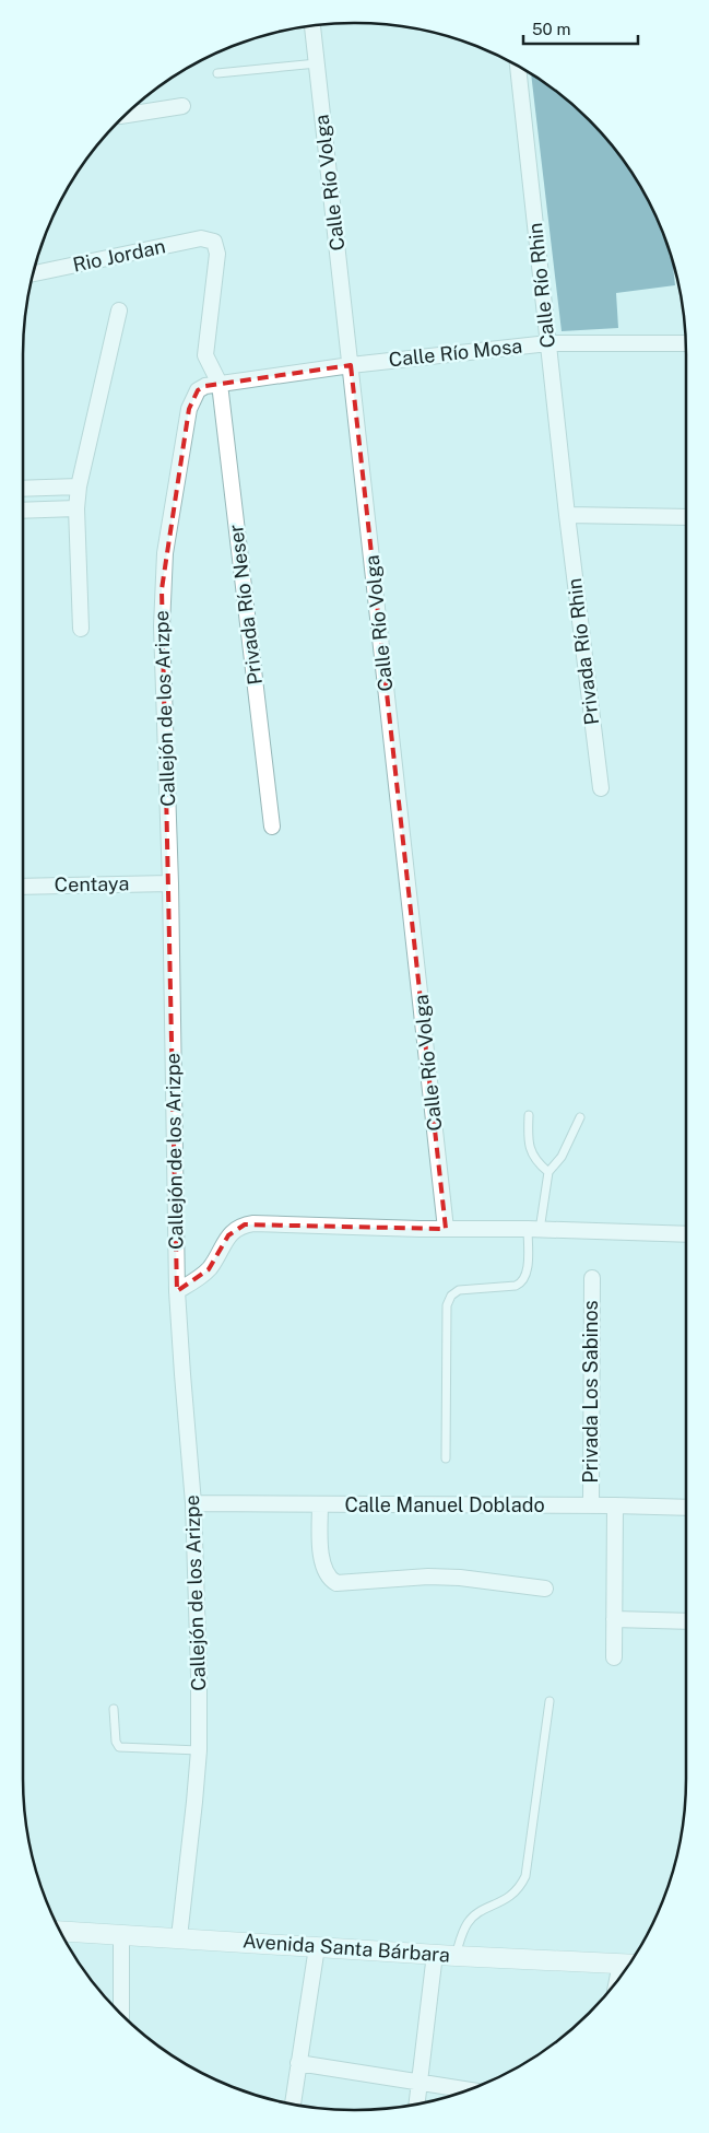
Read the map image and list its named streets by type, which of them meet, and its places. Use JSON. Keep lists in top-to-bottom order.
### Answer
{
  "streets": {
    "street": [
      "Calle Río Volga",
      "Rio Jordan",
      "Calle Río Rhin",
      "Calle Río Mosa",
      "Privada Río Neser",
      "Privada Río Rhin",
      "Callejón de los Arizpe",
      "Centaya",
      "Privada Los Sabinos",
      "Calle Manuel Doblado",
      "Avenida Santa Bárbara"
    ]
  },
  "crossings": [
    ["Calle Río Volga", "Calle Río Mosa"],
    ["Rio Jordan", "Privada Río Neser"],
    ["Calle Río Rhin", "Calle Río Mosa"],
    ["Calle Río Rhin", "Privada Río Rhin"],
    ["Calle Río Mosa", "Privada Río Neser"],
    ["Calle Río Mosa", "Callejón de los Arizpe"],
    ["Privada Río Neser", "Callejón de los Arizpe"],
    ["Callejón de los Arizpe", "Centaya"],
    ["Callejón de los Arizpe", "Calle Manuel Doblado"],
    ["Callejón de los Arizpe", "Avenida Santa Bárbara"],
    ["Privada Los Sabinos", "Calle Manuel Doblado"]
  ],
  "scale_bar": "50 m"
}
